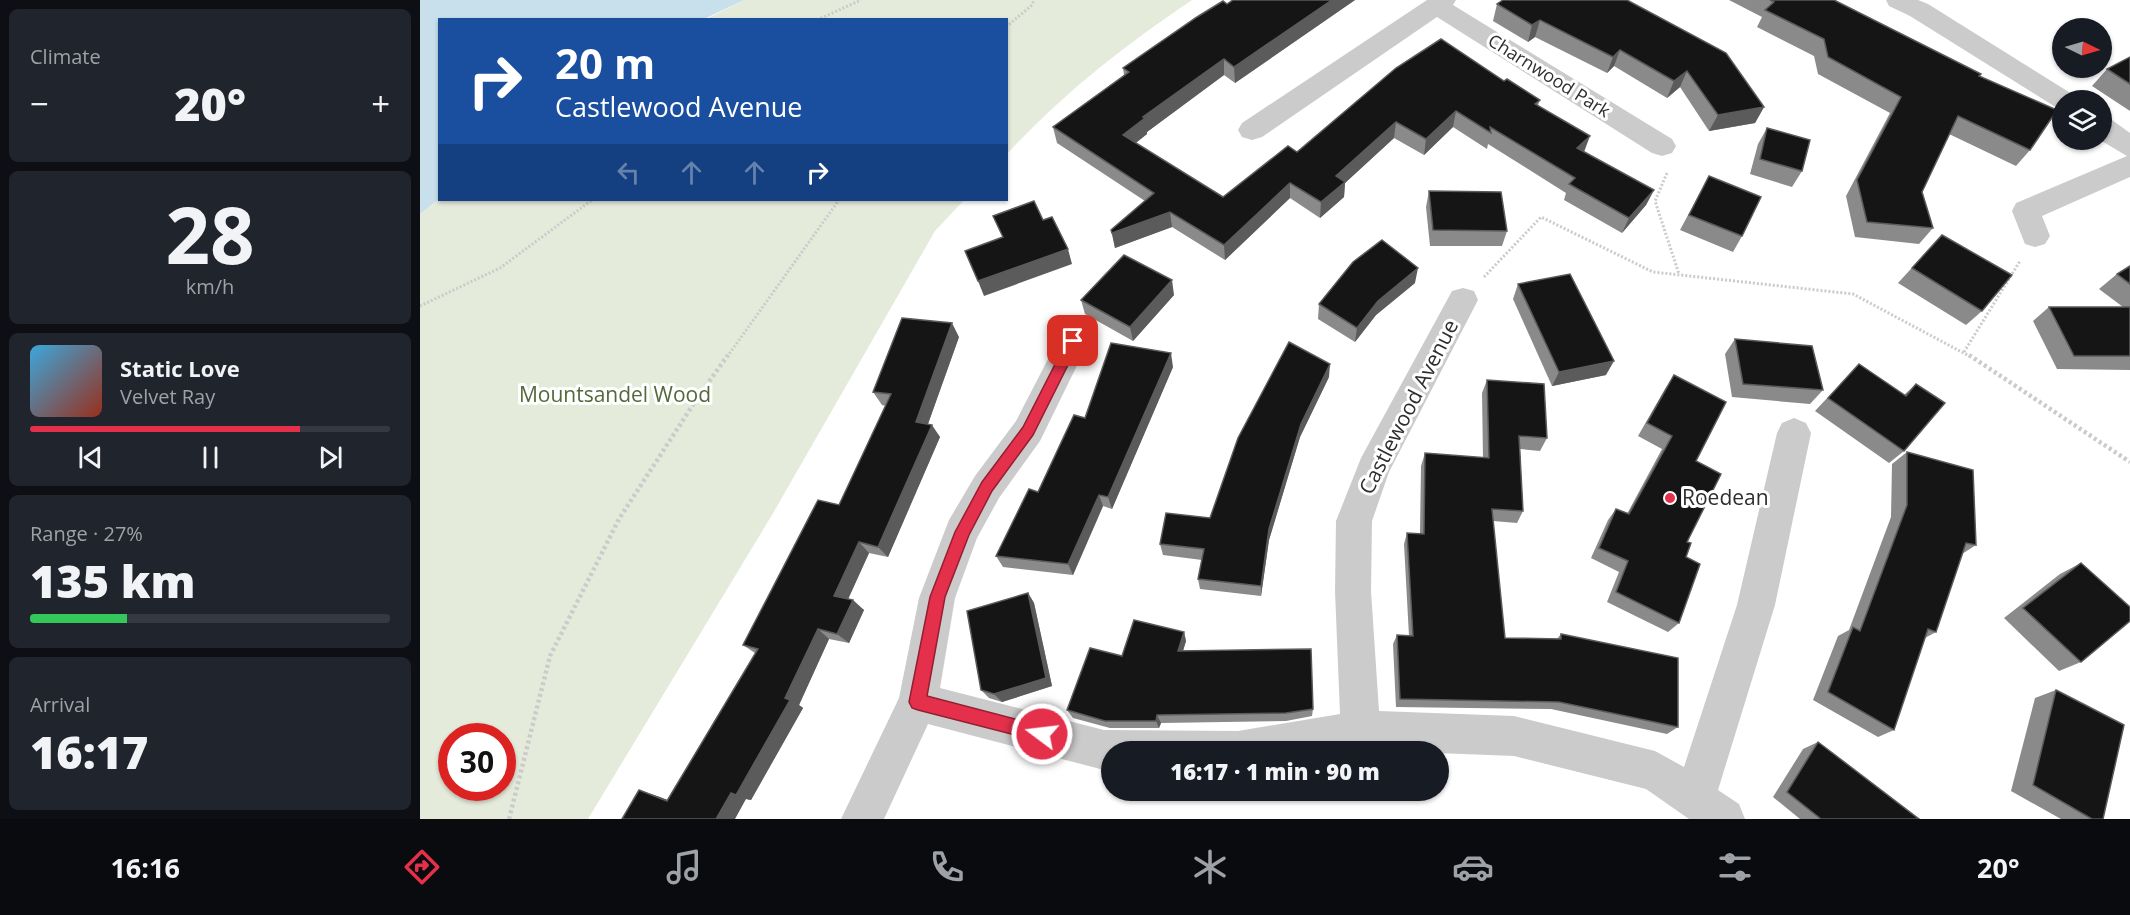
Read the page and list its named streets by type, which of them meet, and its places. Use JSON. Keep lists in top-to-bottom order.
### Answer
{
  "streets": {
    "street": ["Charnwood Park", "Castlewood Avenue"]
  },
  "parks": ["Mountsandel Wood"],
  "places": ["Roedean"],
  "north": "right",
  "page": {
    "tile": [
      "Climate",
      ["28", "km/h"],
      ["Range · 27%", "135 km"],
      ["Arrival", "16:17"]
    ],
    "turn": ["20 m", "Castlewood Avenue"],
    "heat": ["−", "20°", "+"],
    "song": ["Static Love", "Velvet Ray"],
    "limit": "30",
    "trip": "16:17 · 1 min · 90 m",
    "tabs": ["16:16", "20°"]
  }
}
